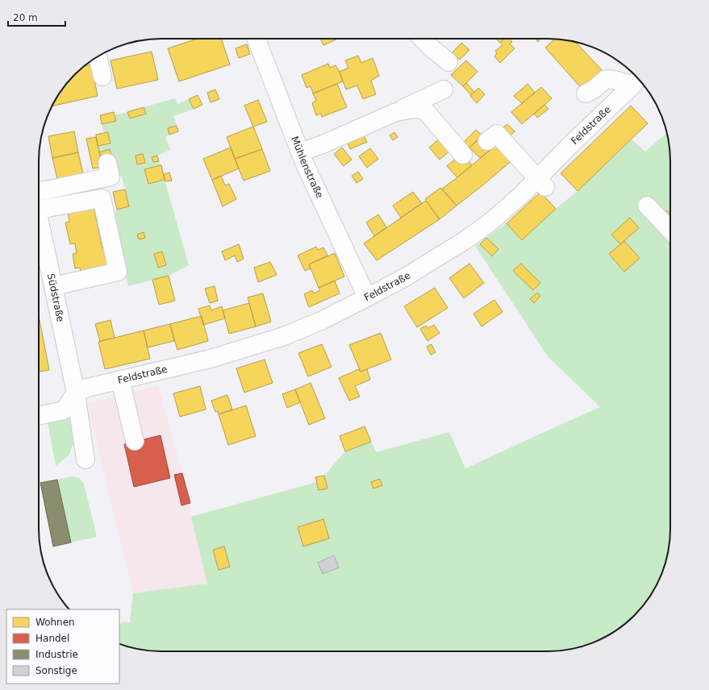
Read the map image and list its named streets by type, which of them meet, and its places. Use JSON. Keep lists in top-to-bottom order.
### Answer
{
  "streets": {
    "street": ["Feldstraße", "Mühlenstraße", "Südstraße"]
  },
  "crossings": [
    ["Feldstraße", "Mühlenstraße"],
    ["Feldstraße", "Südstraße"]
  ],
  "legend": [
    "Wohnen",
    "Handel",
    "Industrie",
    "Sonstige"
  ],
  "scale_bar": "20 m"
}
